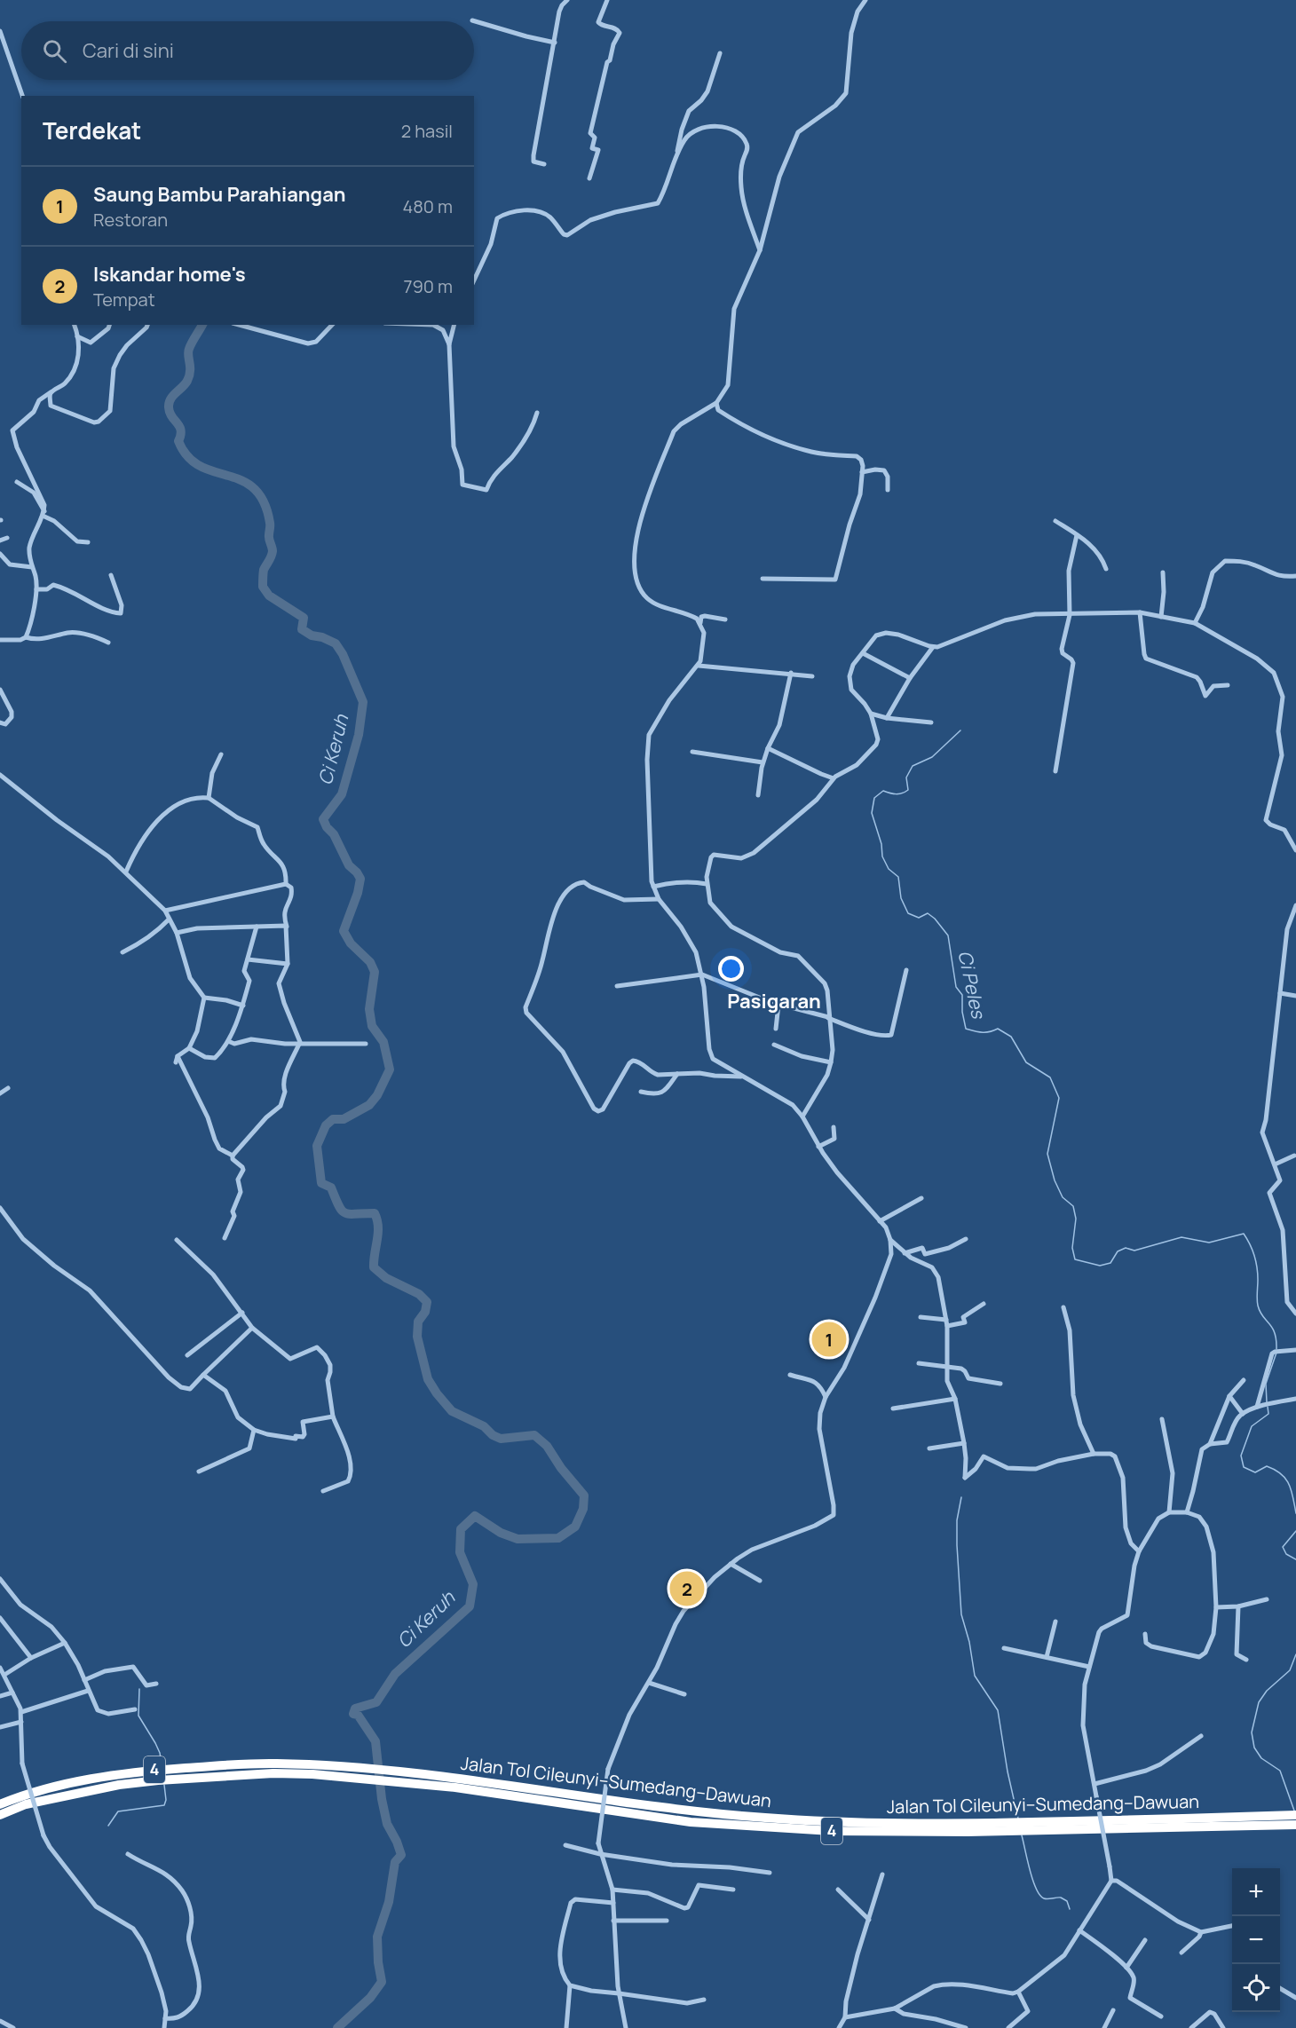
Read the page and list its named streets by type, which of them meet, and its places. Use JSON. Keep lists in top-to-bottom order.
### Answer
{
  "streets": {
    "highway": ["4", "Jalan Tol Cileunyi–Sumedang–Dawuan"]
  },
  "districts": ["Pasigaran"],
  "water": ["Ci Keruh", "Ci Peles"],
  "page": {
    "search": "Cari di sini",
    "heading": ["Terdekat", "2 hasil"],
    "list": [
      {
        "mark": "1",
        "name": "Saung Bambu Parahiangan",
        "note": "Restoran",
        "value": "480 m"
      },
      {
        "mark": "2",
        "name": "Iskandar home's",
        "note": "Tempat",
        "value": "790 m"
      }
    ],
    "pins": ["1", "2"],
    "map_buttons": ["+", "−"]
  }
}
